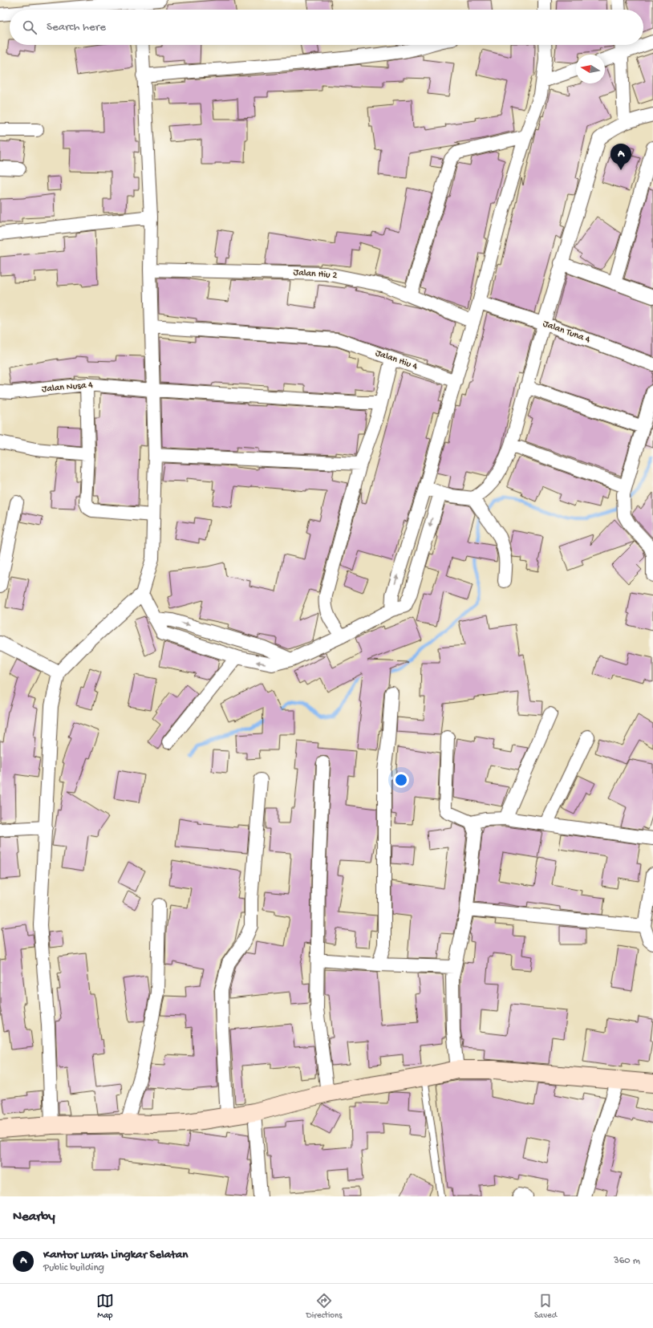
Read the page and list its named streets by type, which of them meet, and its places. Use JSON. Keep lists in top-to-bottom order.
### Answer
{
  "streets": {
    "street": [
      "Jalan Hiu 2",
      "Jalan Tuna 4",
      "Jalan Hiu 4",
      "Jalan Nusa 4"
    ]
  },
  "north": "left",
  "page": {
    "search": "Search here",
    "pins": "A",
    "heading": "Nearby",
    "list": [
      {
        "mark": "A",
        "name": "Kantor Lurah Lingkar Selatan",
        "note": "Public building",
        "value": "360 m"
      }
    ],
    "nav": ["Map", "Directions", "Saved"]
  }
}
